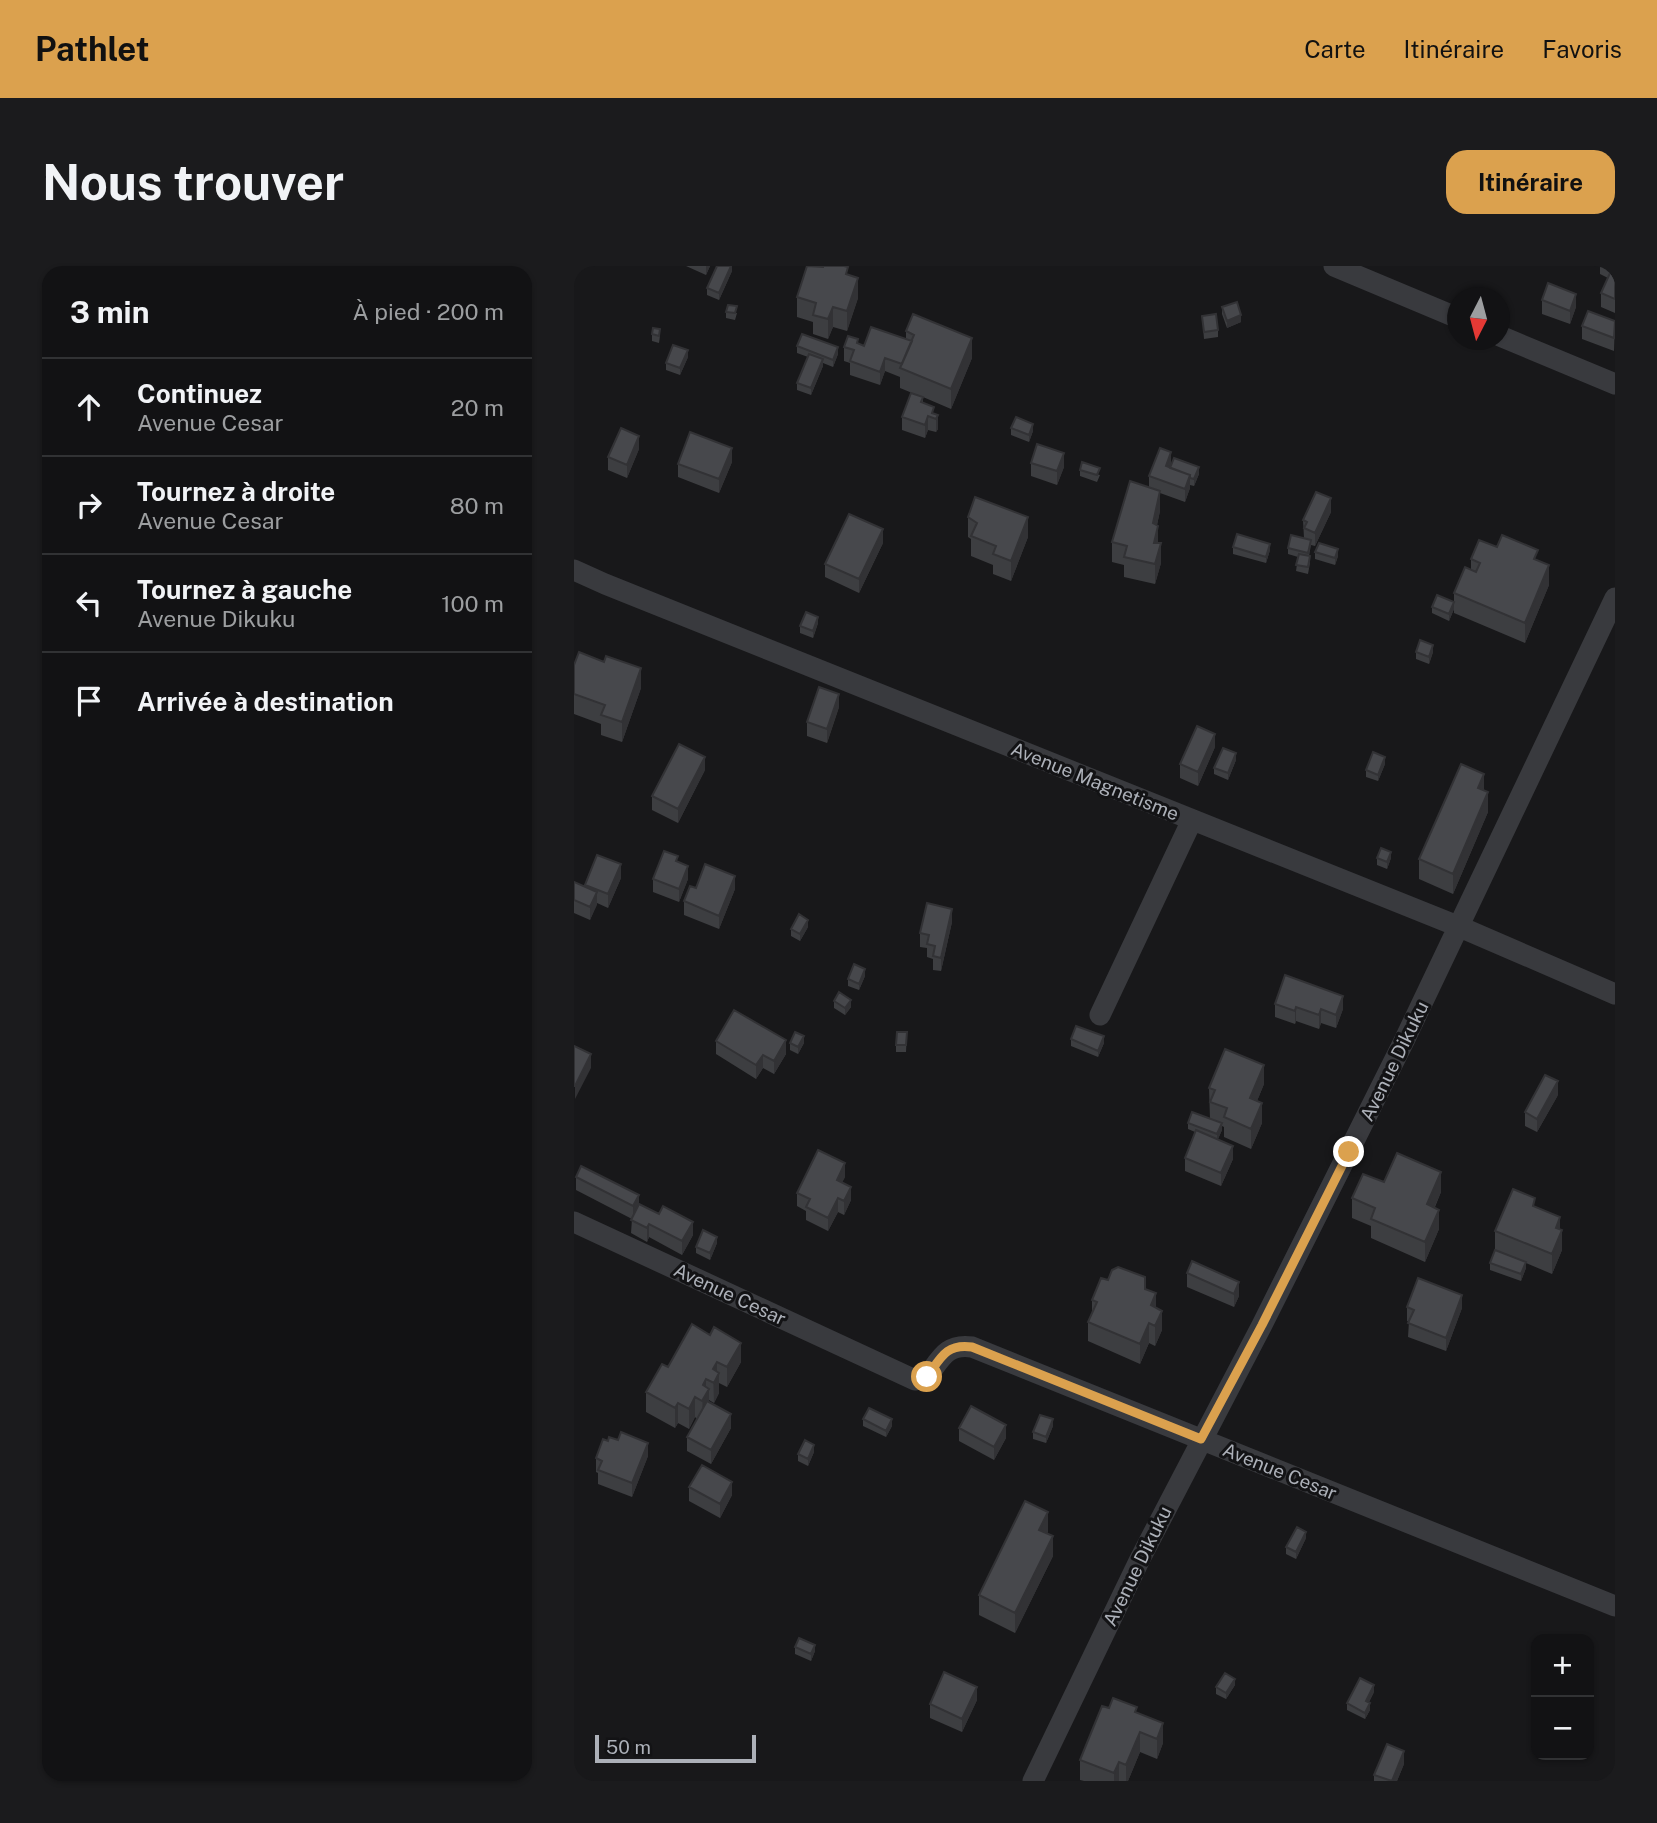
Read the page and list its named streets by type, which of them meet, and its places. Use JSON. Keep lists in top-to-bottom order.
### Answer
{
  "streets": {
    "street": ["Avenue Magnetisme", "Avenue Dikuku", "Avenue Cesar"]
  },
  "crossings": [
    ["Avenue Magnetisme", "Avenue Dikuku"],
    ["Avenue Dikuku", "Avenue Cesar"]
  ],
  "scale_bar": "50 m",
  "north": "bottom",
  "page": {
    "header": "Pathlet",
    "nav": ["Carte", "Itinéraire", "Favoris"],
    "buttons": "Itinéraire",
    "title": "Nous trouver",
    "heading": ["3 min", "À pied · 200 m"],
    "list": [
      ["Continuez", "Avenue Cesar", "20 m"],
      ["Tournez à droite", "Avenue Cesar", "80 m"],
      ["Tournez à gauche", "Avenue Dikuku", "100 m"],
      "Arrivée à destination"
    ],
    "map_buttons": ["+", "−"],
    "scale": "50 m"
  }
}
